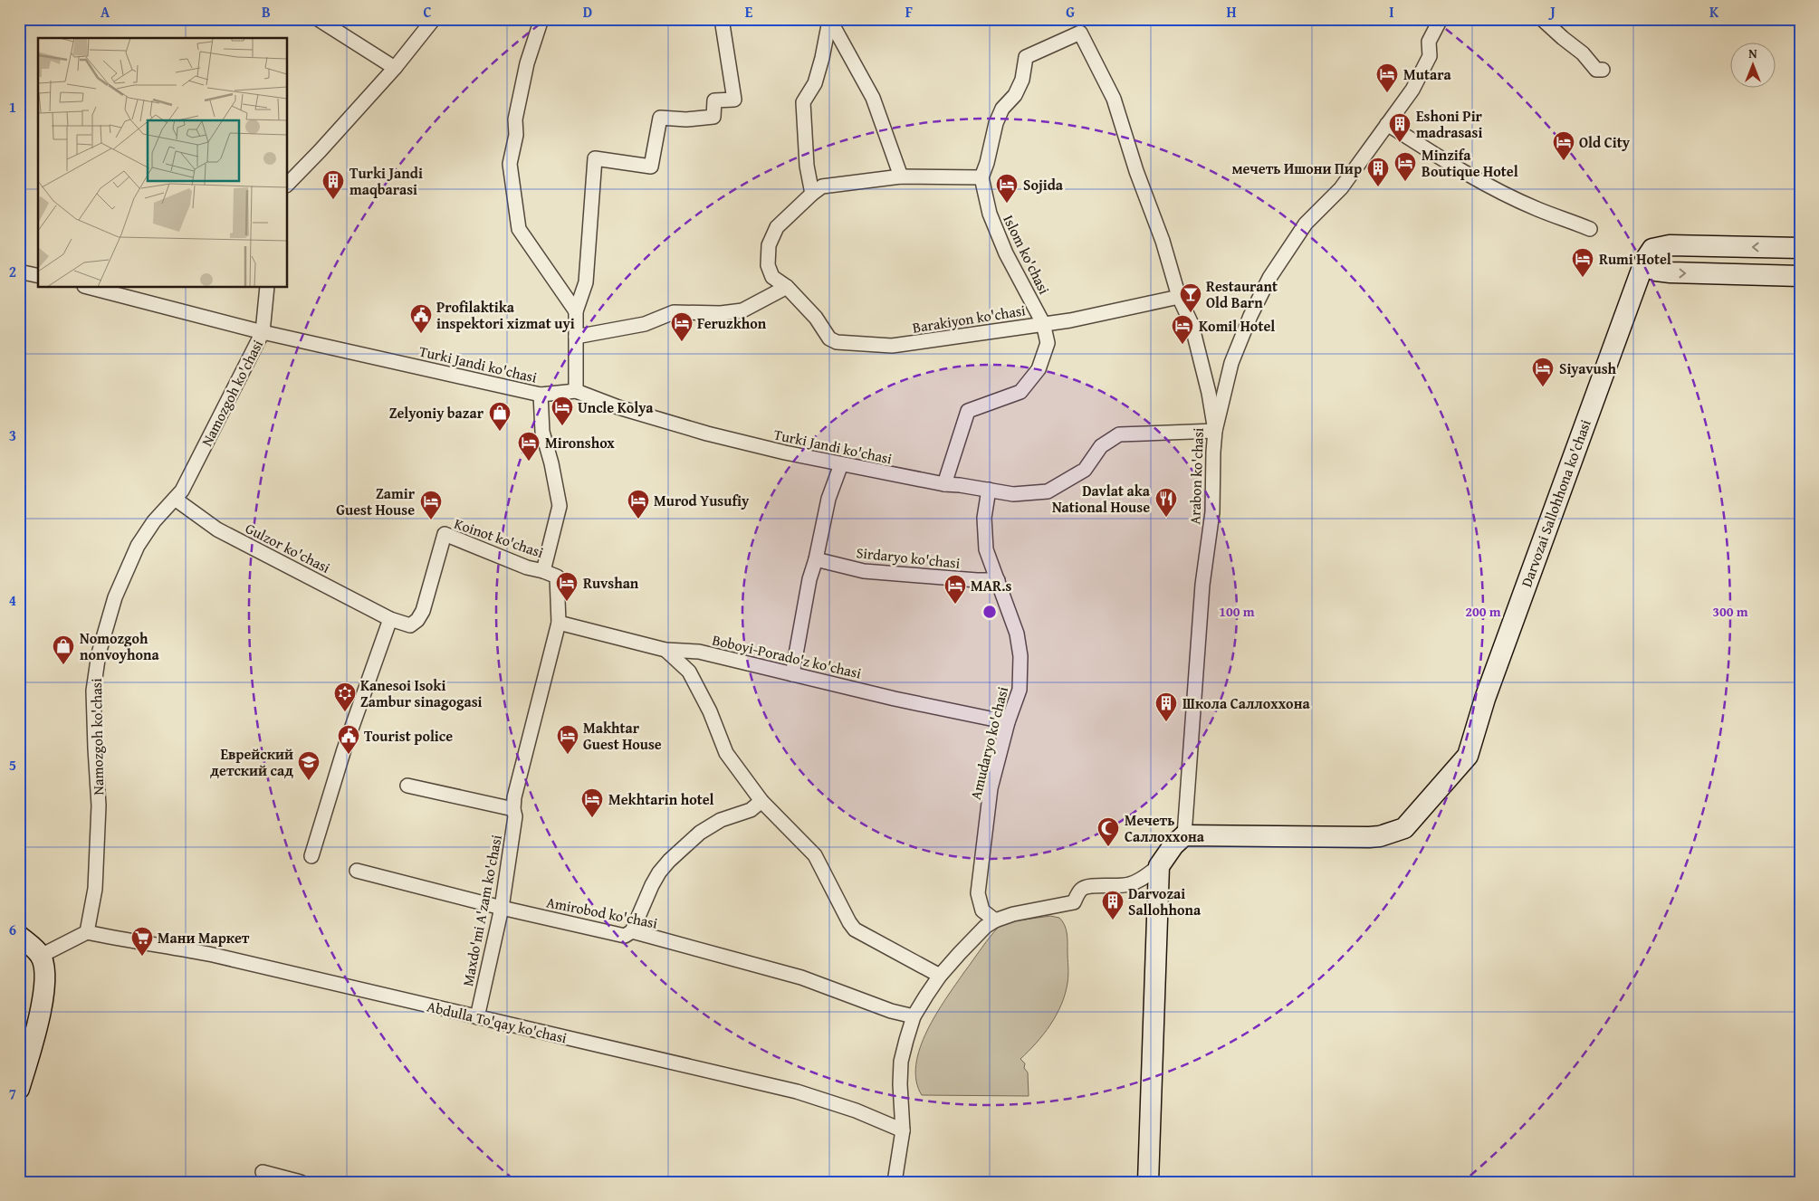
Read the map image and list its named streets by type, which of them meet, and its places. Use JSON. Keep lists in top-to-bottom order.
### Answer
{
  "streets": {
    "street": [
      "Islom ko'chasi",
      "Barakiyon ko'chasi",
      "Turki Jandi ko'chasi",
      "Namozgoh ko'chasi",
      "Arabon ko'chasi",
      "Darvozai Sallohhona ko'chasi",
      "Koinot ko'chasi",
      "Gulzor ko'chasi",
      "Sirdaryo ko'chasi",
      "Boboyi-Porado'z ko'chasi",
      "Amudaryo ko'chasi",
      "Maxdo'mi A'zam ko'chasi",
      "Amirobod ko'chasi",
      "Abdulla To'qay ko'chasi"
    ]
  },
  "crossings": [
    ["Islom ko'chasi", "Barakiyon ko'chasi"],
    ["Islom ko'chasi", "Turki Jandi ko'chasi"],
    ["Islom ko'chasi", "Arabon ko'chasi"],
    ["Barakiyon ko'chasi", "Arabon ko'chasi"],
    ["Turki Jandi ko'chasi", "Namozgoh ko'chasi"],
    ["Turki Jandi ko'chasi", "Arabon ko'chasi"],
    ["Turki Jandi ko'chasi", "Koinot ko'chasi"],
    ["Turki Jandi ko'chasi", "Amudaryo ko'chasi"],
    ["Namozgoh ko'chasi", "Gulzor ko'chasi"],
    ["Namozgoh ko'chasi", "Abdulla To'qay ko'chasi"],
    ["Arabon ko'chasi", "Darvozai Sallohhona ko'chasi"],
    ["Koinot ko'chasi", "Gulzor ko'chasi"],
    ["Koinot ko'chasi", "Maxdo'mi A'zam ko'chasi"],
    ["Sirdaryo ko'chasi", "Amudaryo ko'chasi"],
    ["Boboyi-Porado'z ko'chasi", "Amudaryo ko'chasi"],
    ["Boboyi-Porado'z ko'chasi", "Maxdo'mi A'zam ko'chasi"],
    ["Maxdo'mi A'zam ko'chasi", "Amirobod ko'chasi"],
    ["Maxdo'mi A'zam ko'chasi", "Abdulla To'qay ko'chasi"]
  ],
  "places": {
    "hotel": [
      "Mutara",
      "Old City",
      "Minzifa Boutique Hotel",
      "Sojida",
      "Rumi Hotel",
      "Feruzkhon",
      "Komil Hotel",
      "Siyavush",
      "Uncle Kolya",
      "Mironshox",
      "Murod Yusufiy",
      "Zamir Guest House",
      "Ruvshan",
      "MAR.s",
      "Makhtar Guest House",
      "Mekhtarin hotel"
    ],
    "building": [
      "Eshoni Pir madrasasi",
      "мечеть Ишони Пир",
      "Turki Jandi maqbarasi",
      "Школа Саллоххона",
      "Darvozai Sallohhona"
    ],
    "bar": ["Restaurant Old Barn"],
    "public building": ["Profilaktika inspektori xizmat uyi", "Tourist police"],
    "shop": ["Zelyoniy bazar", "Nomozgoh nonvoyhona"],
    "restaurant": ["Davlat aka National House"],
    "synagogue": ["Kanesoi Isoki Zambur sinagogasi"],
    "school or university": ["Еврейский детский сад"],
    "mosque": ["Мечеть Саллоххона"],
    "supermarket": ["Мани Маркет"]
  },
  "north": "top",
  "grid": {
    "columns": [
      "A",
      "B",
      "C",
      "D",
      "E",
      "F",
      "G",
      "H",
      "I",
      "J",
      "K"
    ],
    "rows": [
      "1",
      "2",
      "3",
      "4",
      "5",
      "6",
      "7"
    ]
  },
  "rings": ["100 m", "200 m", "300 m"]
}
